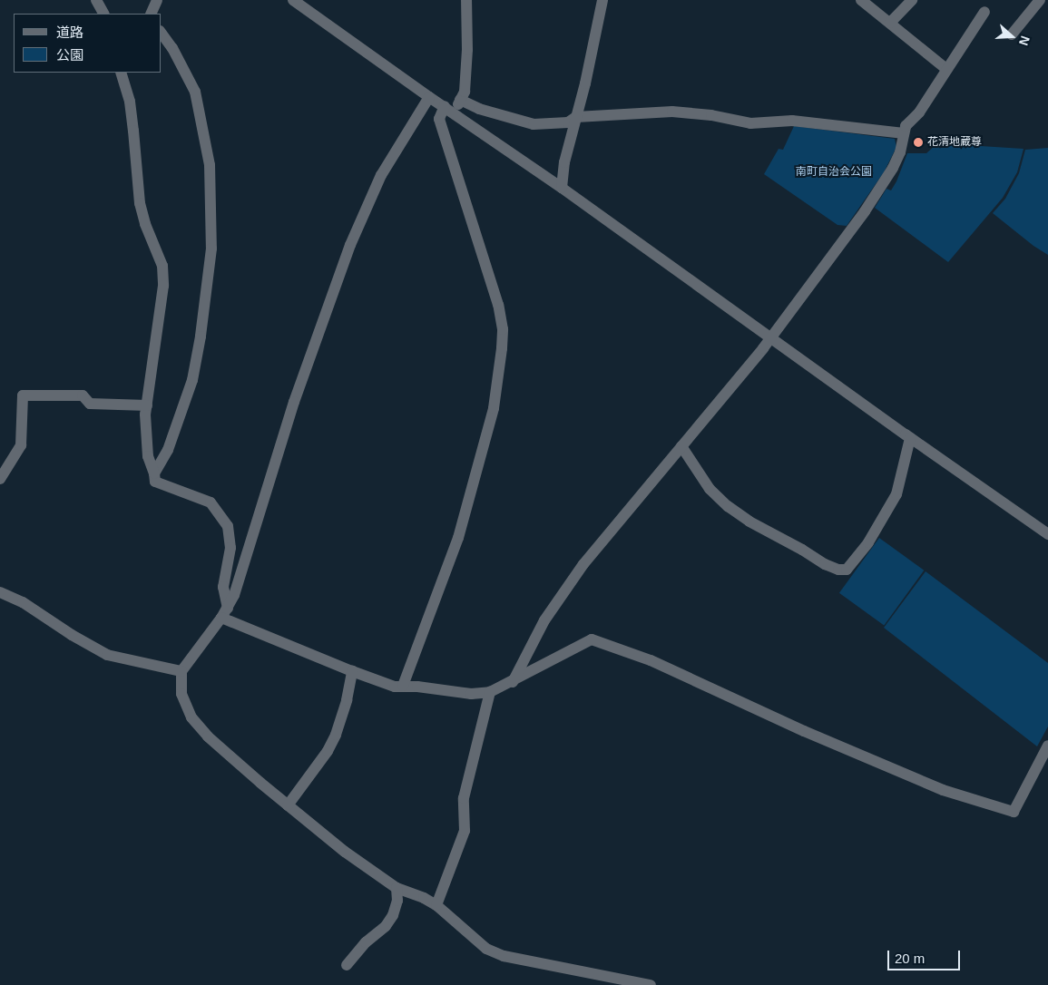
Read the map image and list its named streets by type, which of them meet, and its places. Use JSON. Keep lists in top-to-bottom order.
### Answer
{
  "parks": ["南町自治会公園"],
  "places": ["花清地蔵尊"],
  "legend": ["道路", "公園"],
  "scale_bar": "20 m",
  "north": "right"
}
